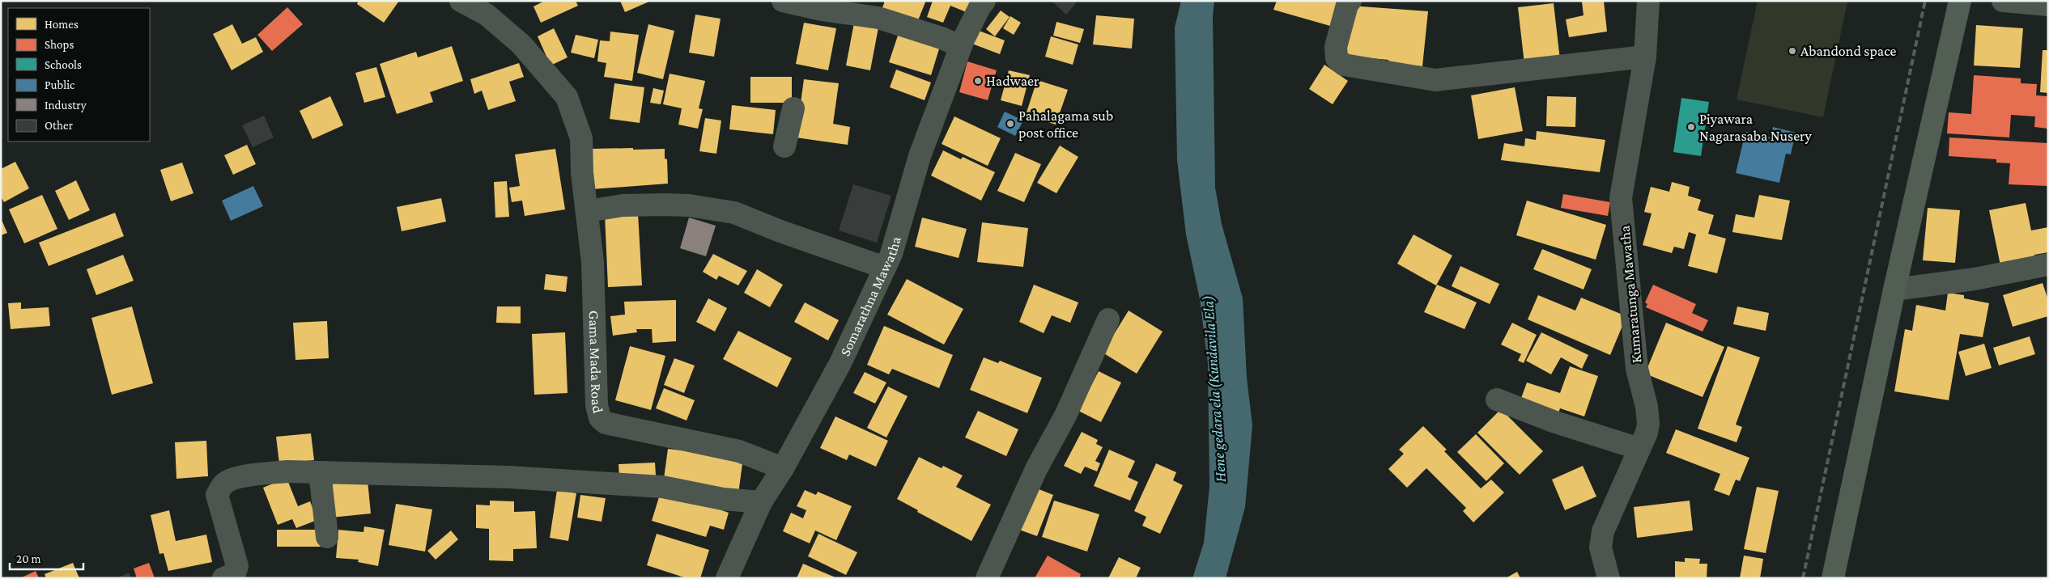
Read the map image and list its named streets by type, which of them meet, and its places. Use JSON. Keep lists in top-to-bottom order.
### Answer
{
  "streets": {
    "street": ["Kumaratunga Mawatha", "Somarathna Mawatha", "Gama Mada Road"]
  },
  "crossings": [
    ["Somarathna Mawatha", "Gama Mada Road"]
  ],
  "water": ["Hene gedara ela (Kundavila Ela)"],
  "places": [
    "Abandond space",
    "Hadwaer",
    "Pahalagama sub post office",
    "Piyawara Nagarasaba Nusery"
  ],
  "legend": [
    "Homes",
    "Shops",
    "Schools",
    "Public",
    "Industry",
    "Other"
  ],
  "scale_bar": "20 m"
}
